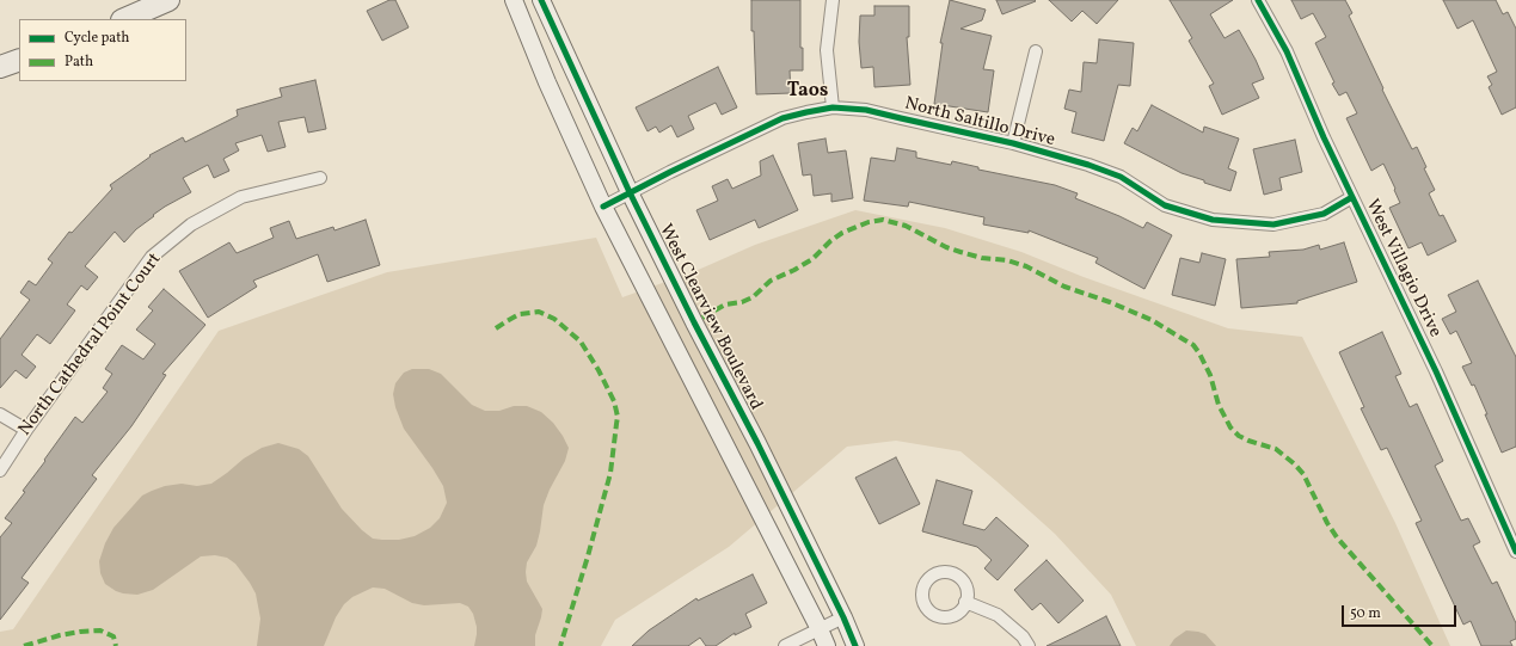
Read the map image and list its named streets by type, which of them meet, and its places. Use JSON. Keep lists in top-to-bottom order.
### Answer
{
  "streets": {
    "street": [
      "North Saltillo Drive",
      "West Villagio Drive",
      "West Clearview Boulevard",
      "North Cathedral Point Court"
    ]
  },
  "crossings": [
    ["North Saltillo Drive", "West Villagio Drive"],
    ["North Saltillo Drive", "West Clearview Boulevard"]
  ],
  "districts": ["Taos"],
  "legend": ["Cycle path", "Path"],
  "scale_bar": "50 m"
}
